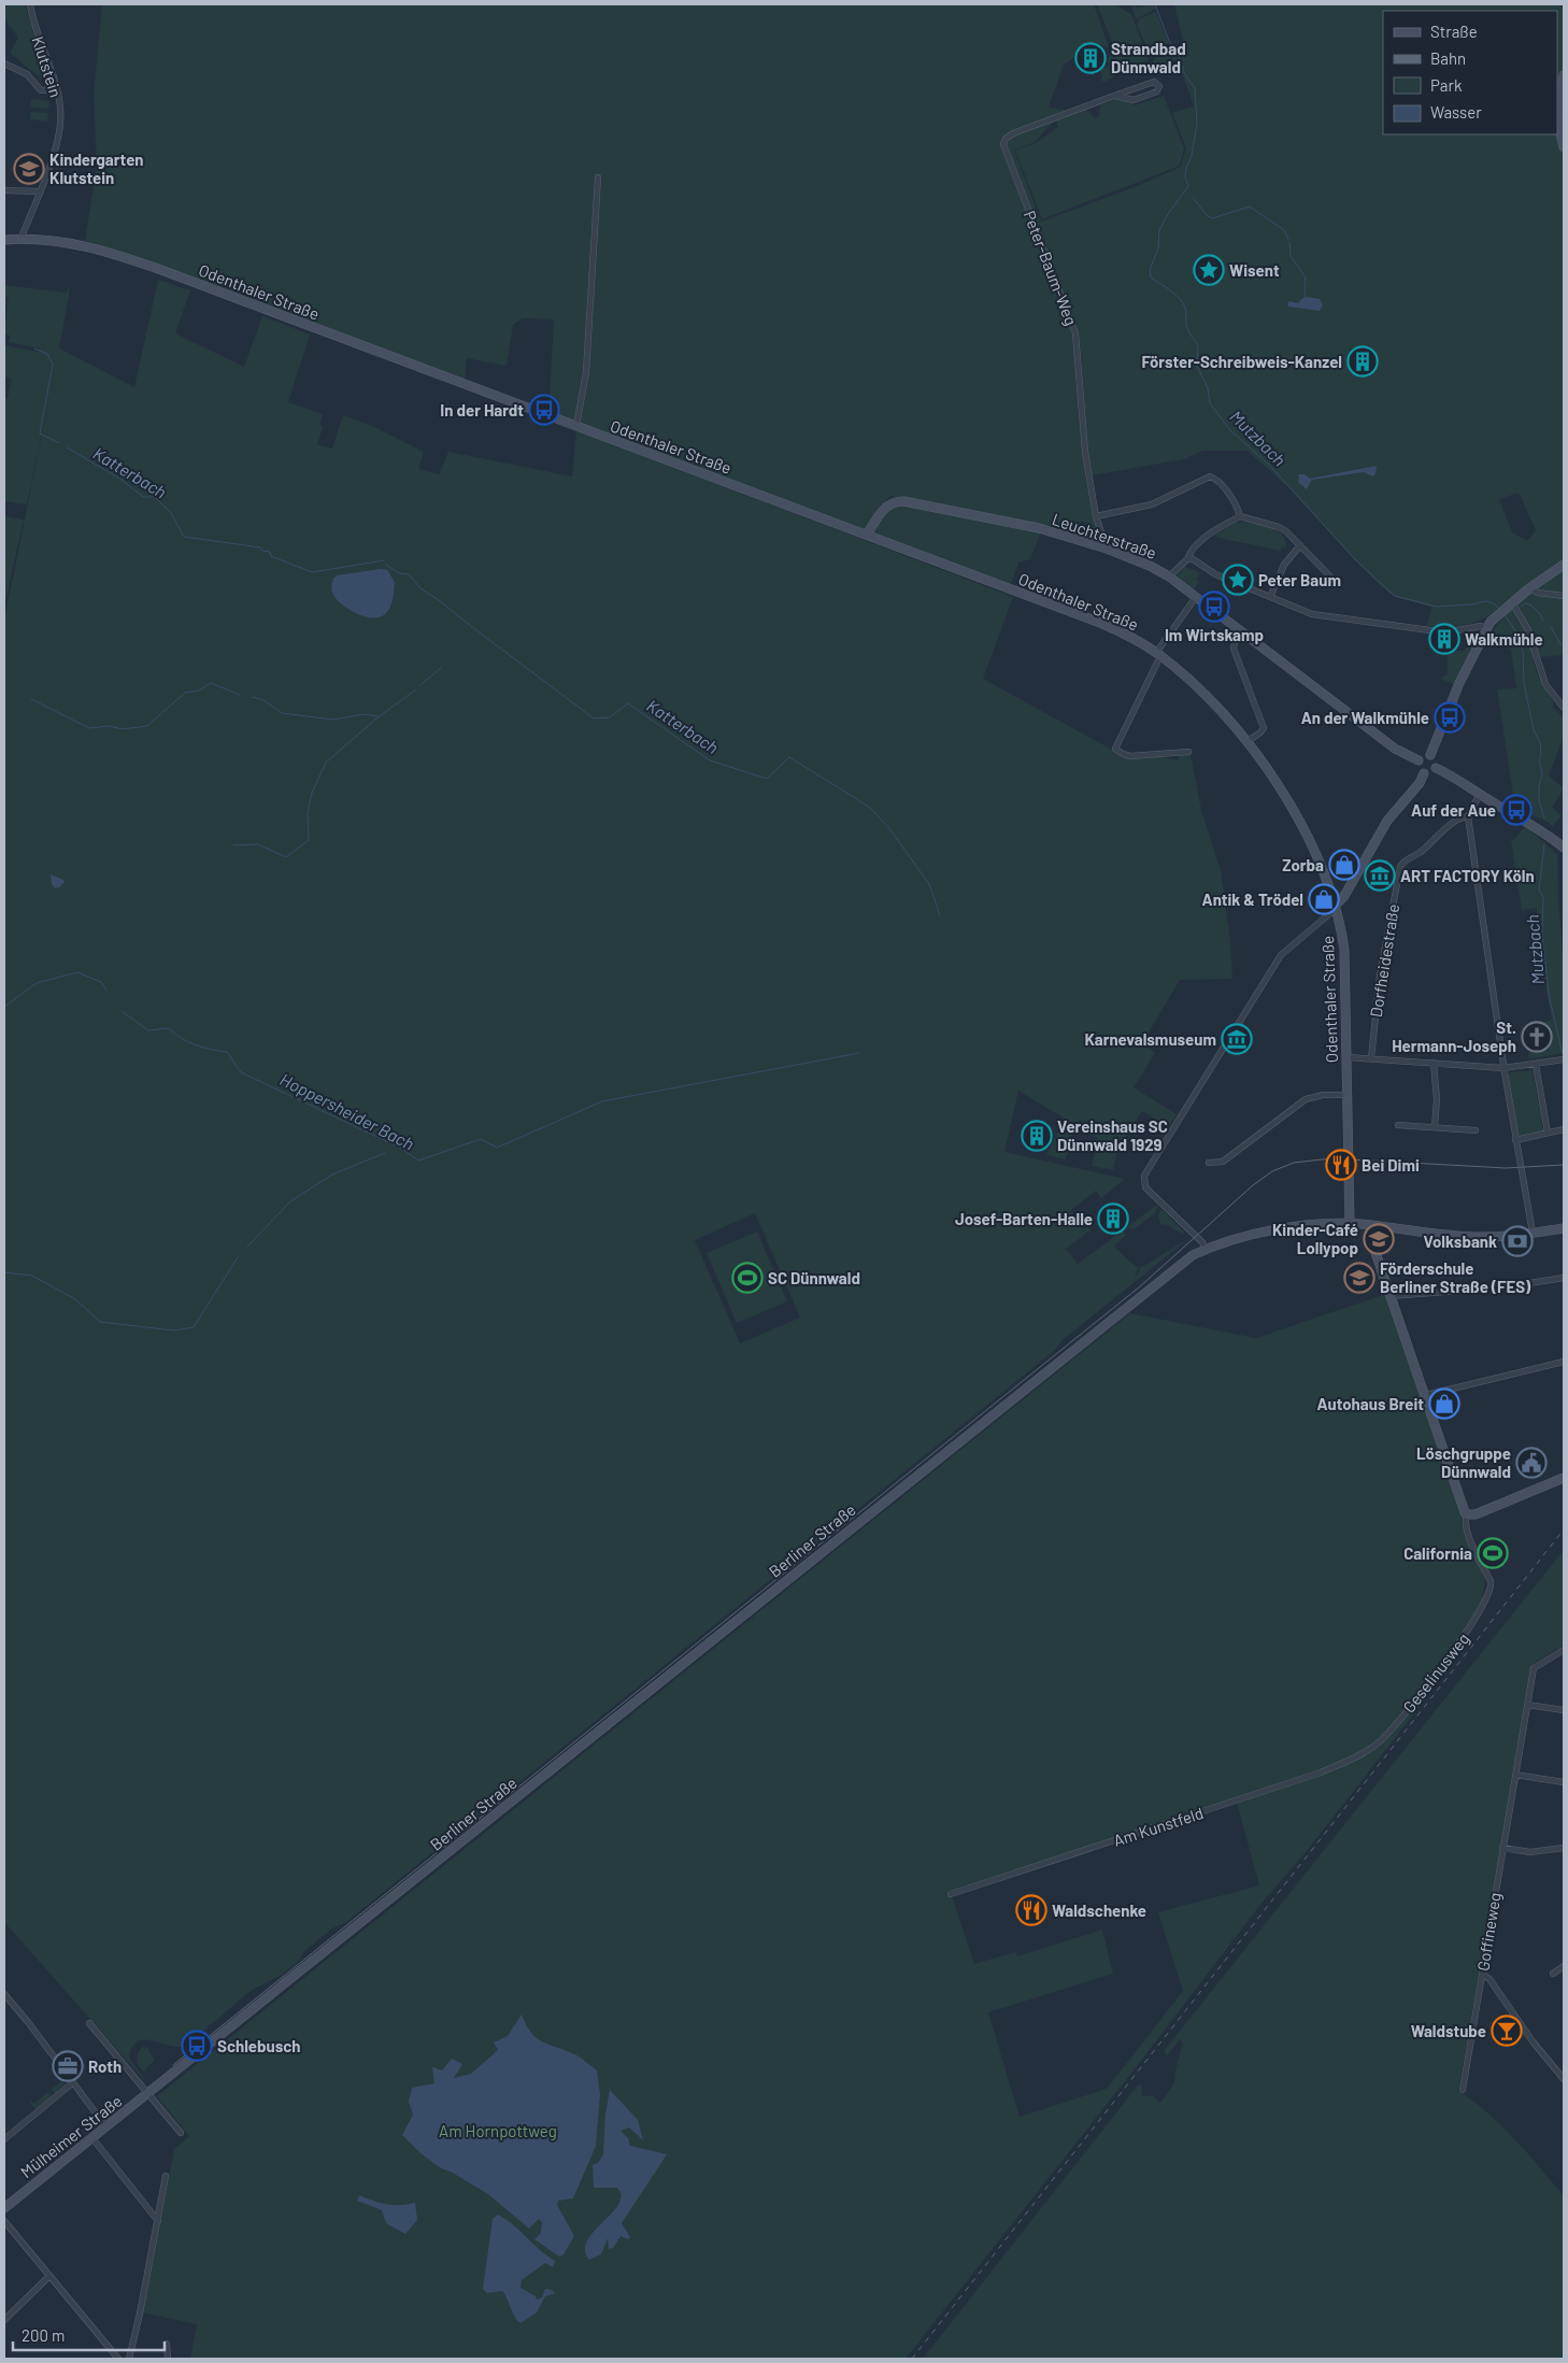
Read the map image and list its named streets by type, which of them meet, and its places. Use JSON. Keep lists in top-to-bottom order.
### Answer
{
  "streets": {
    "main road": [
      "Odenthaler Straße",
      "Leuchterstraße",
      "Berliner Straße",
      "Mülheimer Straße"
    ],
    "street": [
      "Klutstein",
      "Peter-Baum-Weg",
      "Dorfheidestraße",
      "Geselinusweg",
      "Am Kunstfeld",
      "Goffineweg"
    ]
  },
  "crossings": [
    ["Klutstein", "Odenthaler Straße"],
    ["Peter-Baum-Weg", "Leuchterstraße"],
    ["Odenthaler Straße", "Leuchterstraße"],
    ["Odenthaler Straße", "Berliner Straße"],
    ["Berliner Straße", "Mülheimer Straße"],
    ["Geselinusweg", "Am Kunstfeld"]
  ],
  "water": ["Mutzbach", "Katterbach", "Hoppersheider Bach"],
  "parks": ["Am Hornpottweg"],
  "places": {
    "building": [
      "Strandbad Dünnwald",
      "Förster-Schreibweis-Kanzel",
      "Walkmühle",
      "Vereinshaus SC Dünnwald 1929",
      "Josef-Barten-Halle"
    ],
    "school or university": ["Kindergarten Klutstein", "Kinder-Café Lollypop", "Förderschule Berliner Straße (FES)"],
    "place": ["Wisent", "Peter Baum"],
    "bus stop": [
      "In der Hardt",
      "Im Wirtskamp",
      "An der Walkmühle",
      "Auf der Aue",
      "Schlebusch"
    ],
    "shop": ["Zorba", "Antik & Trödel", "Autohaus Breit"],
    "museum": ["ART FACTORY Köln", "Karnevalsmuseum"],
    "church": ["St. Hermann-Joseph"],
    "restaurant": ["Bei Dimi", "Waldschenke"],
    "bank": ["Volksbank"],
    "sports": ["SC Dünnwald", "California"],
    "public building": ["Löschgruppe Dünnwald"],
    "bar": ["Waldstube"],
    "office": ["Roth"]
  },
  "legend": [
    "Straße",
    "Bahn",
    "Park",
    "Wasser"
  ],
  "scale_bar": "200 m"
}
